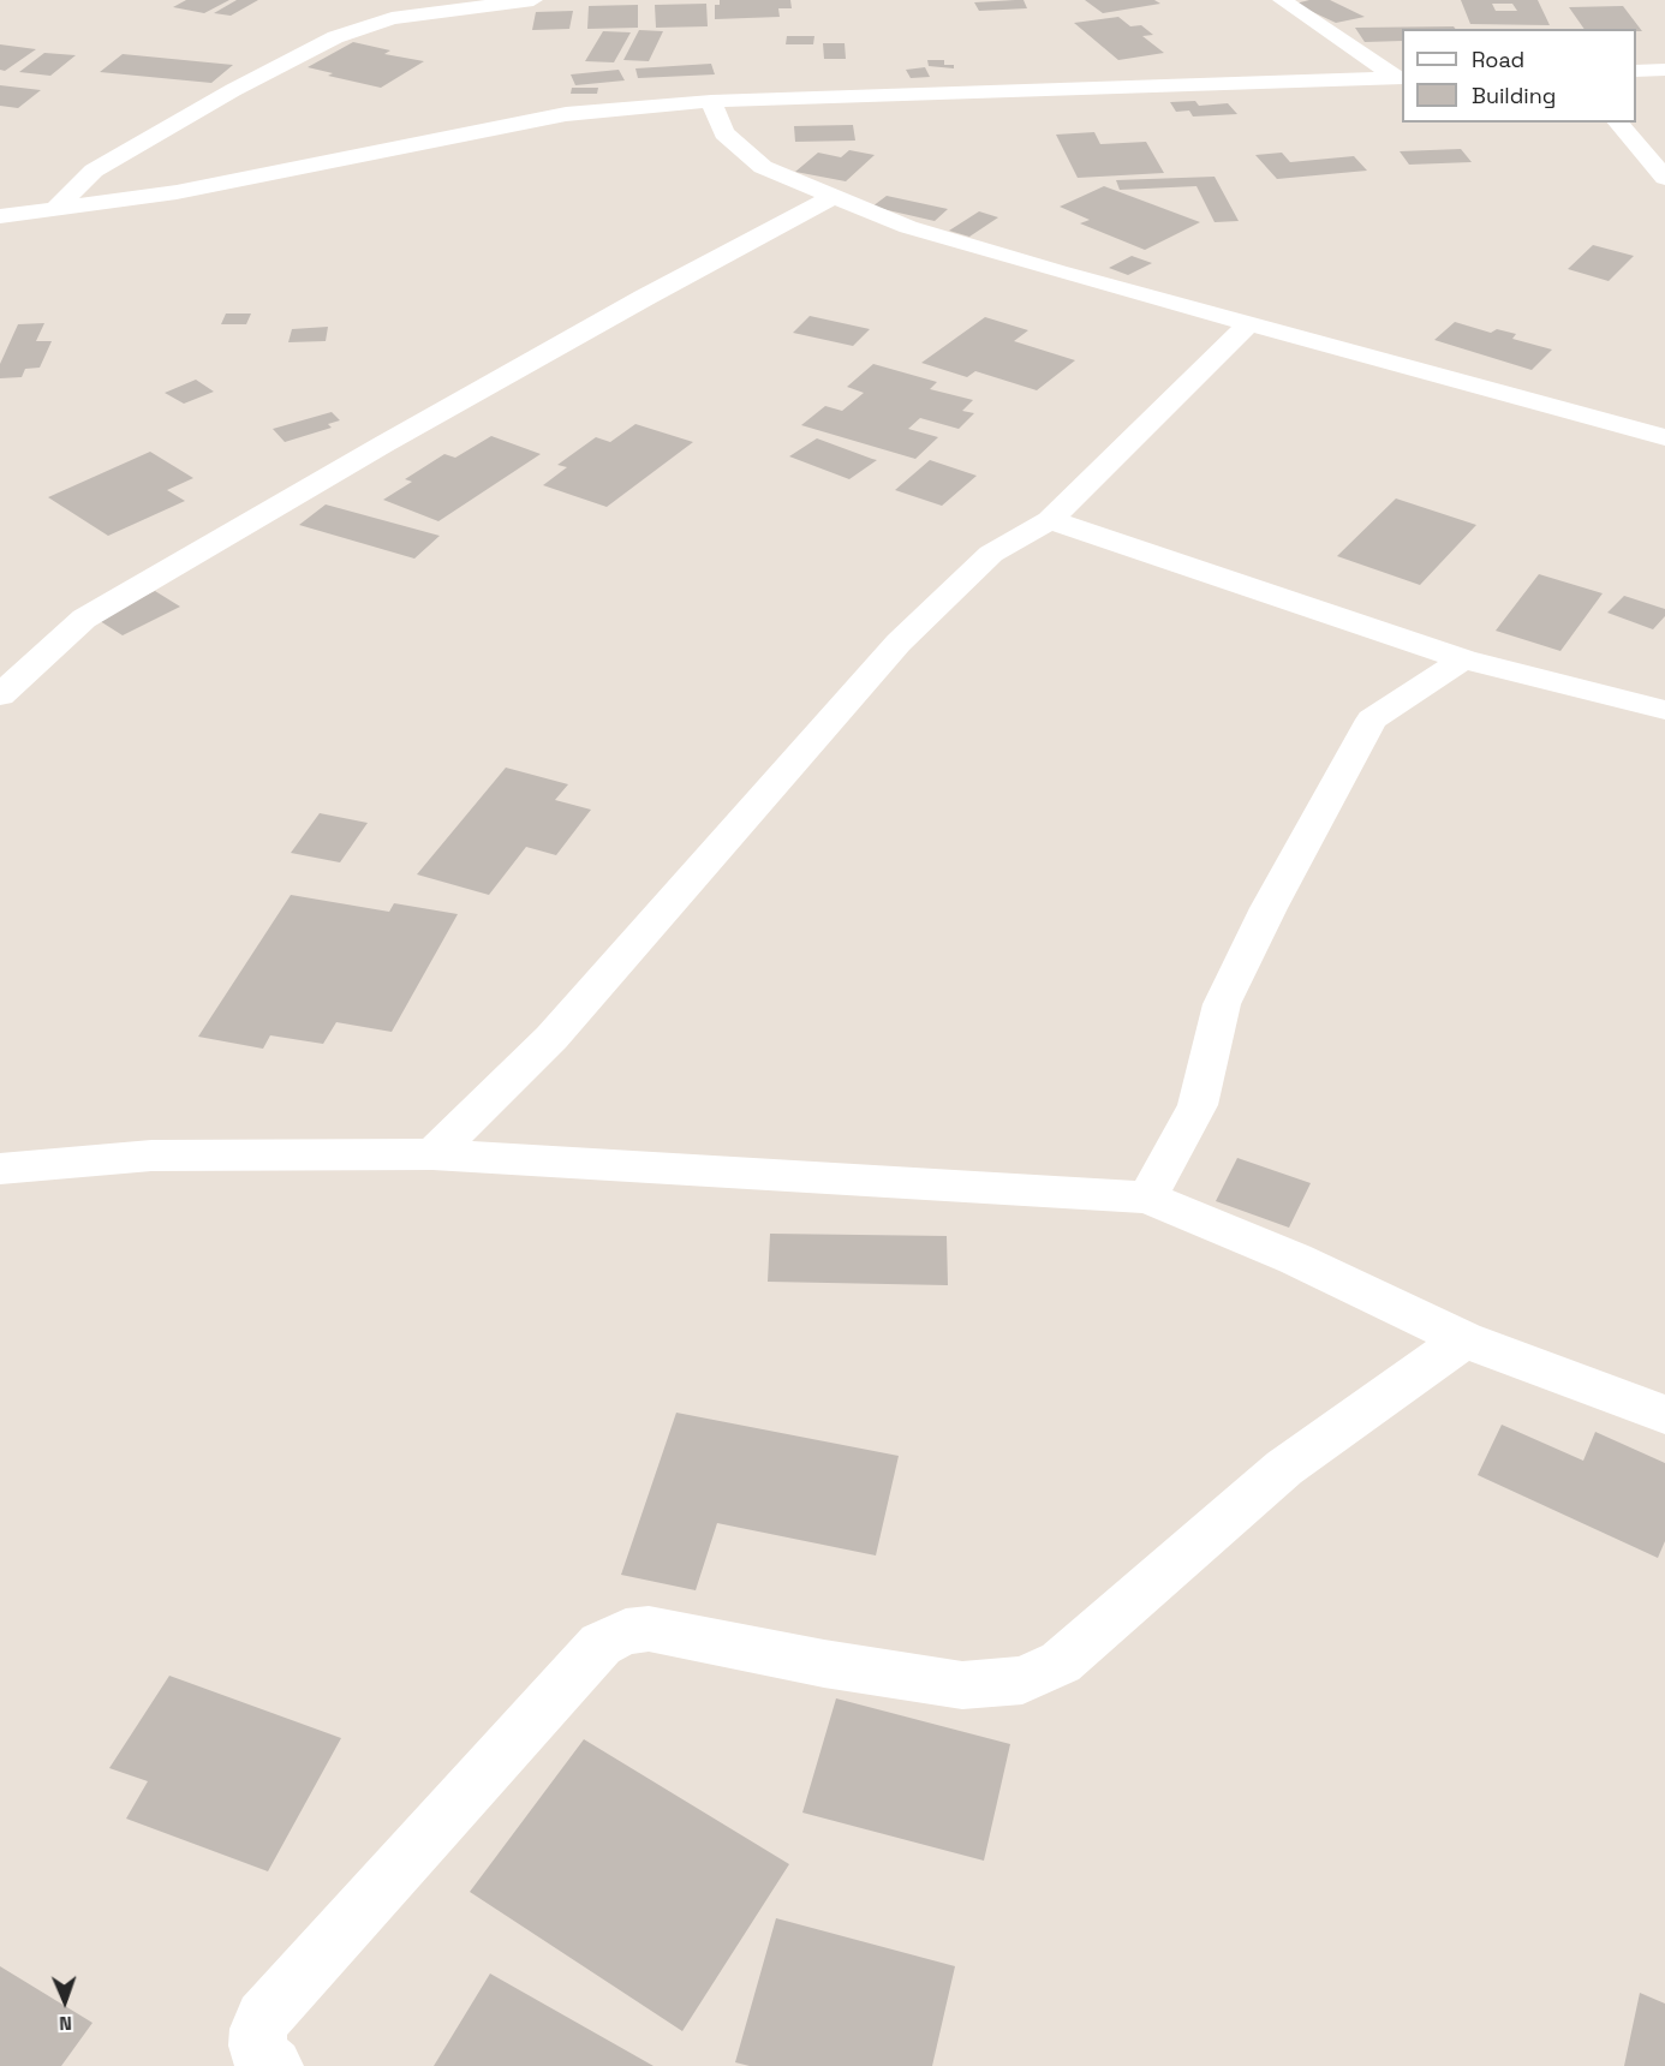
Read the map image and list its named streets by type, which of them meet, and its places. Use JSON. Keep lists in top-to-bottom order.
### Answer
{
  "legend": ["Road", "Building"],
  "north": "bottom"
}
